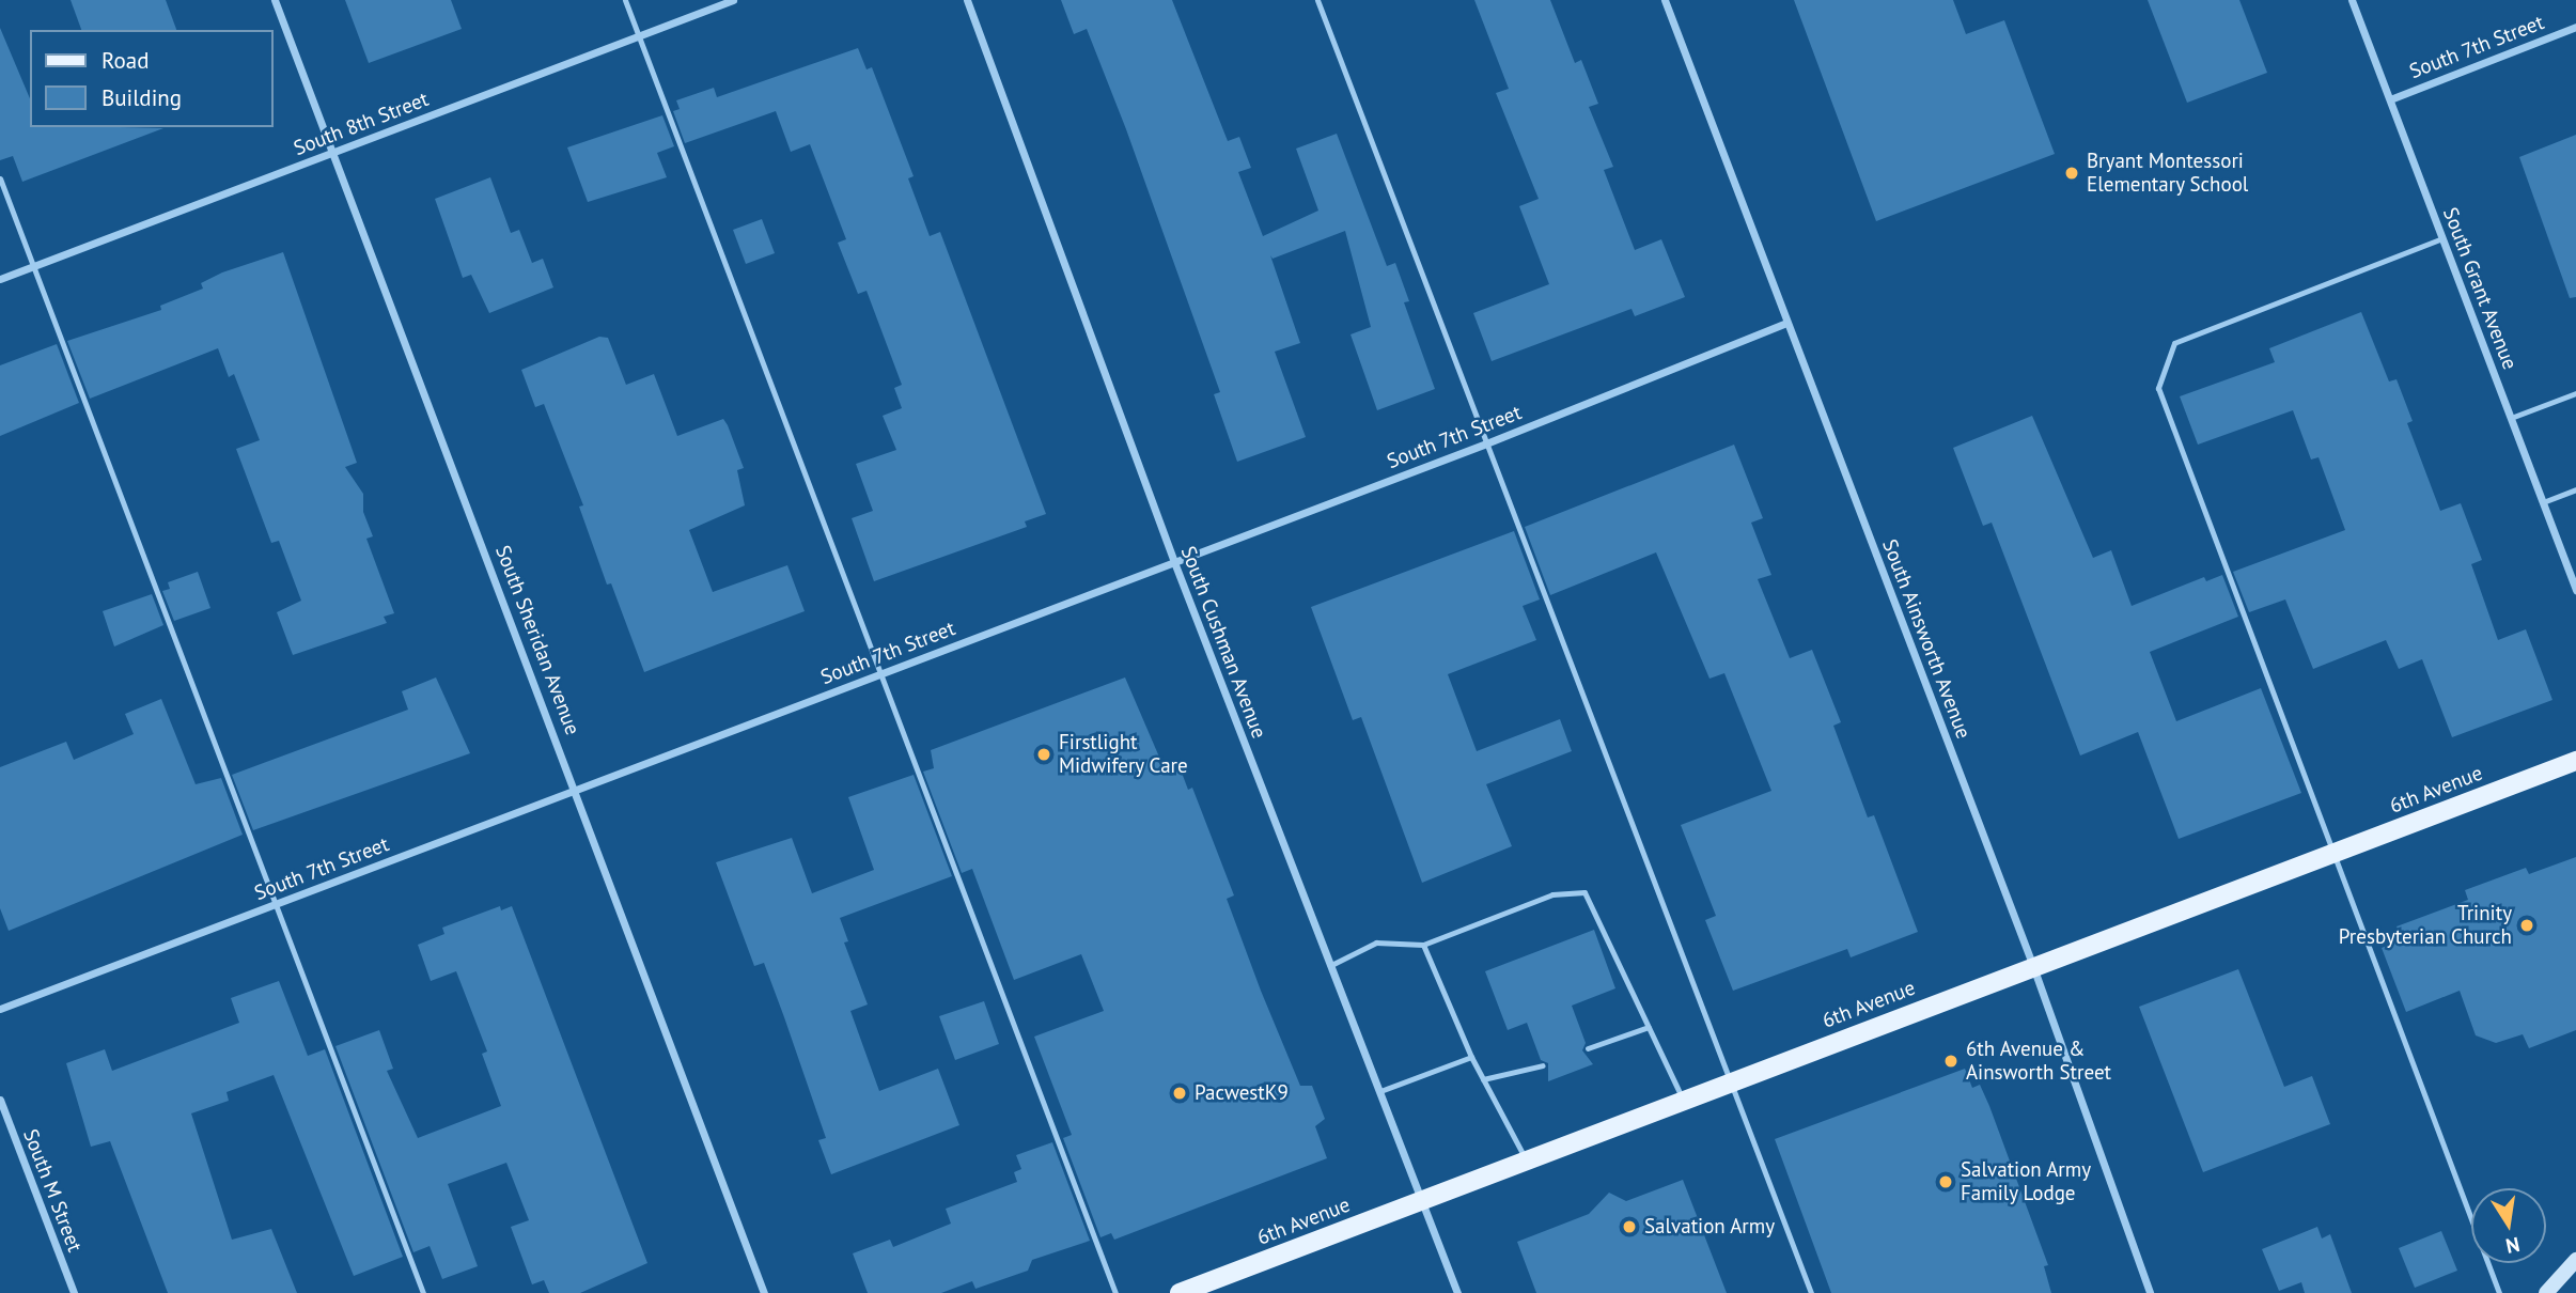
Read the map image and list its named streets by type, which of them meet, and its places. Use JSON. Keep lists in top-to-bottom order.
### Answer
{
  "streets": {
    "main road": ["6th Avenue"],
    "street": [
      "South 7th Street",
      "South 8th Street",
      "South Grant Avenue",
      "South Ainsworth Avenue",
      "South Sheridan Avenue",
      "South Cushman Avenue",
      "South M Street"
    ]
  },
  "crossings": [
    ["South 7th Street", "South Grant Avenue"],
    ["South 7th Street", "South Ainsworth Avenue"],
    ["South 7th Street", "South Sheridan Avenue"],
    ["South 7th Street", "South Cushman Avenue"],
    ["South 8th Street", "South Sheridan Avenue"],
    ["South Ainsworth Avenue", "6th Avenue"],
    ["South Cushman Avenue", "6th Avenue"]
  ],
  "places": [
    "Bryant Montessori Elementary School",
    "Firstlight Midwifery Care",
    "Trinity Presbyterian Church",
    "6th Avenue & Ainsworth Street",
    "PacwestK9",
    "Salvation Army Family Lodge",
    "Salvation Army"
  ],
  "legend": ["Road", "Building"],
  "north": "bottom"
}
